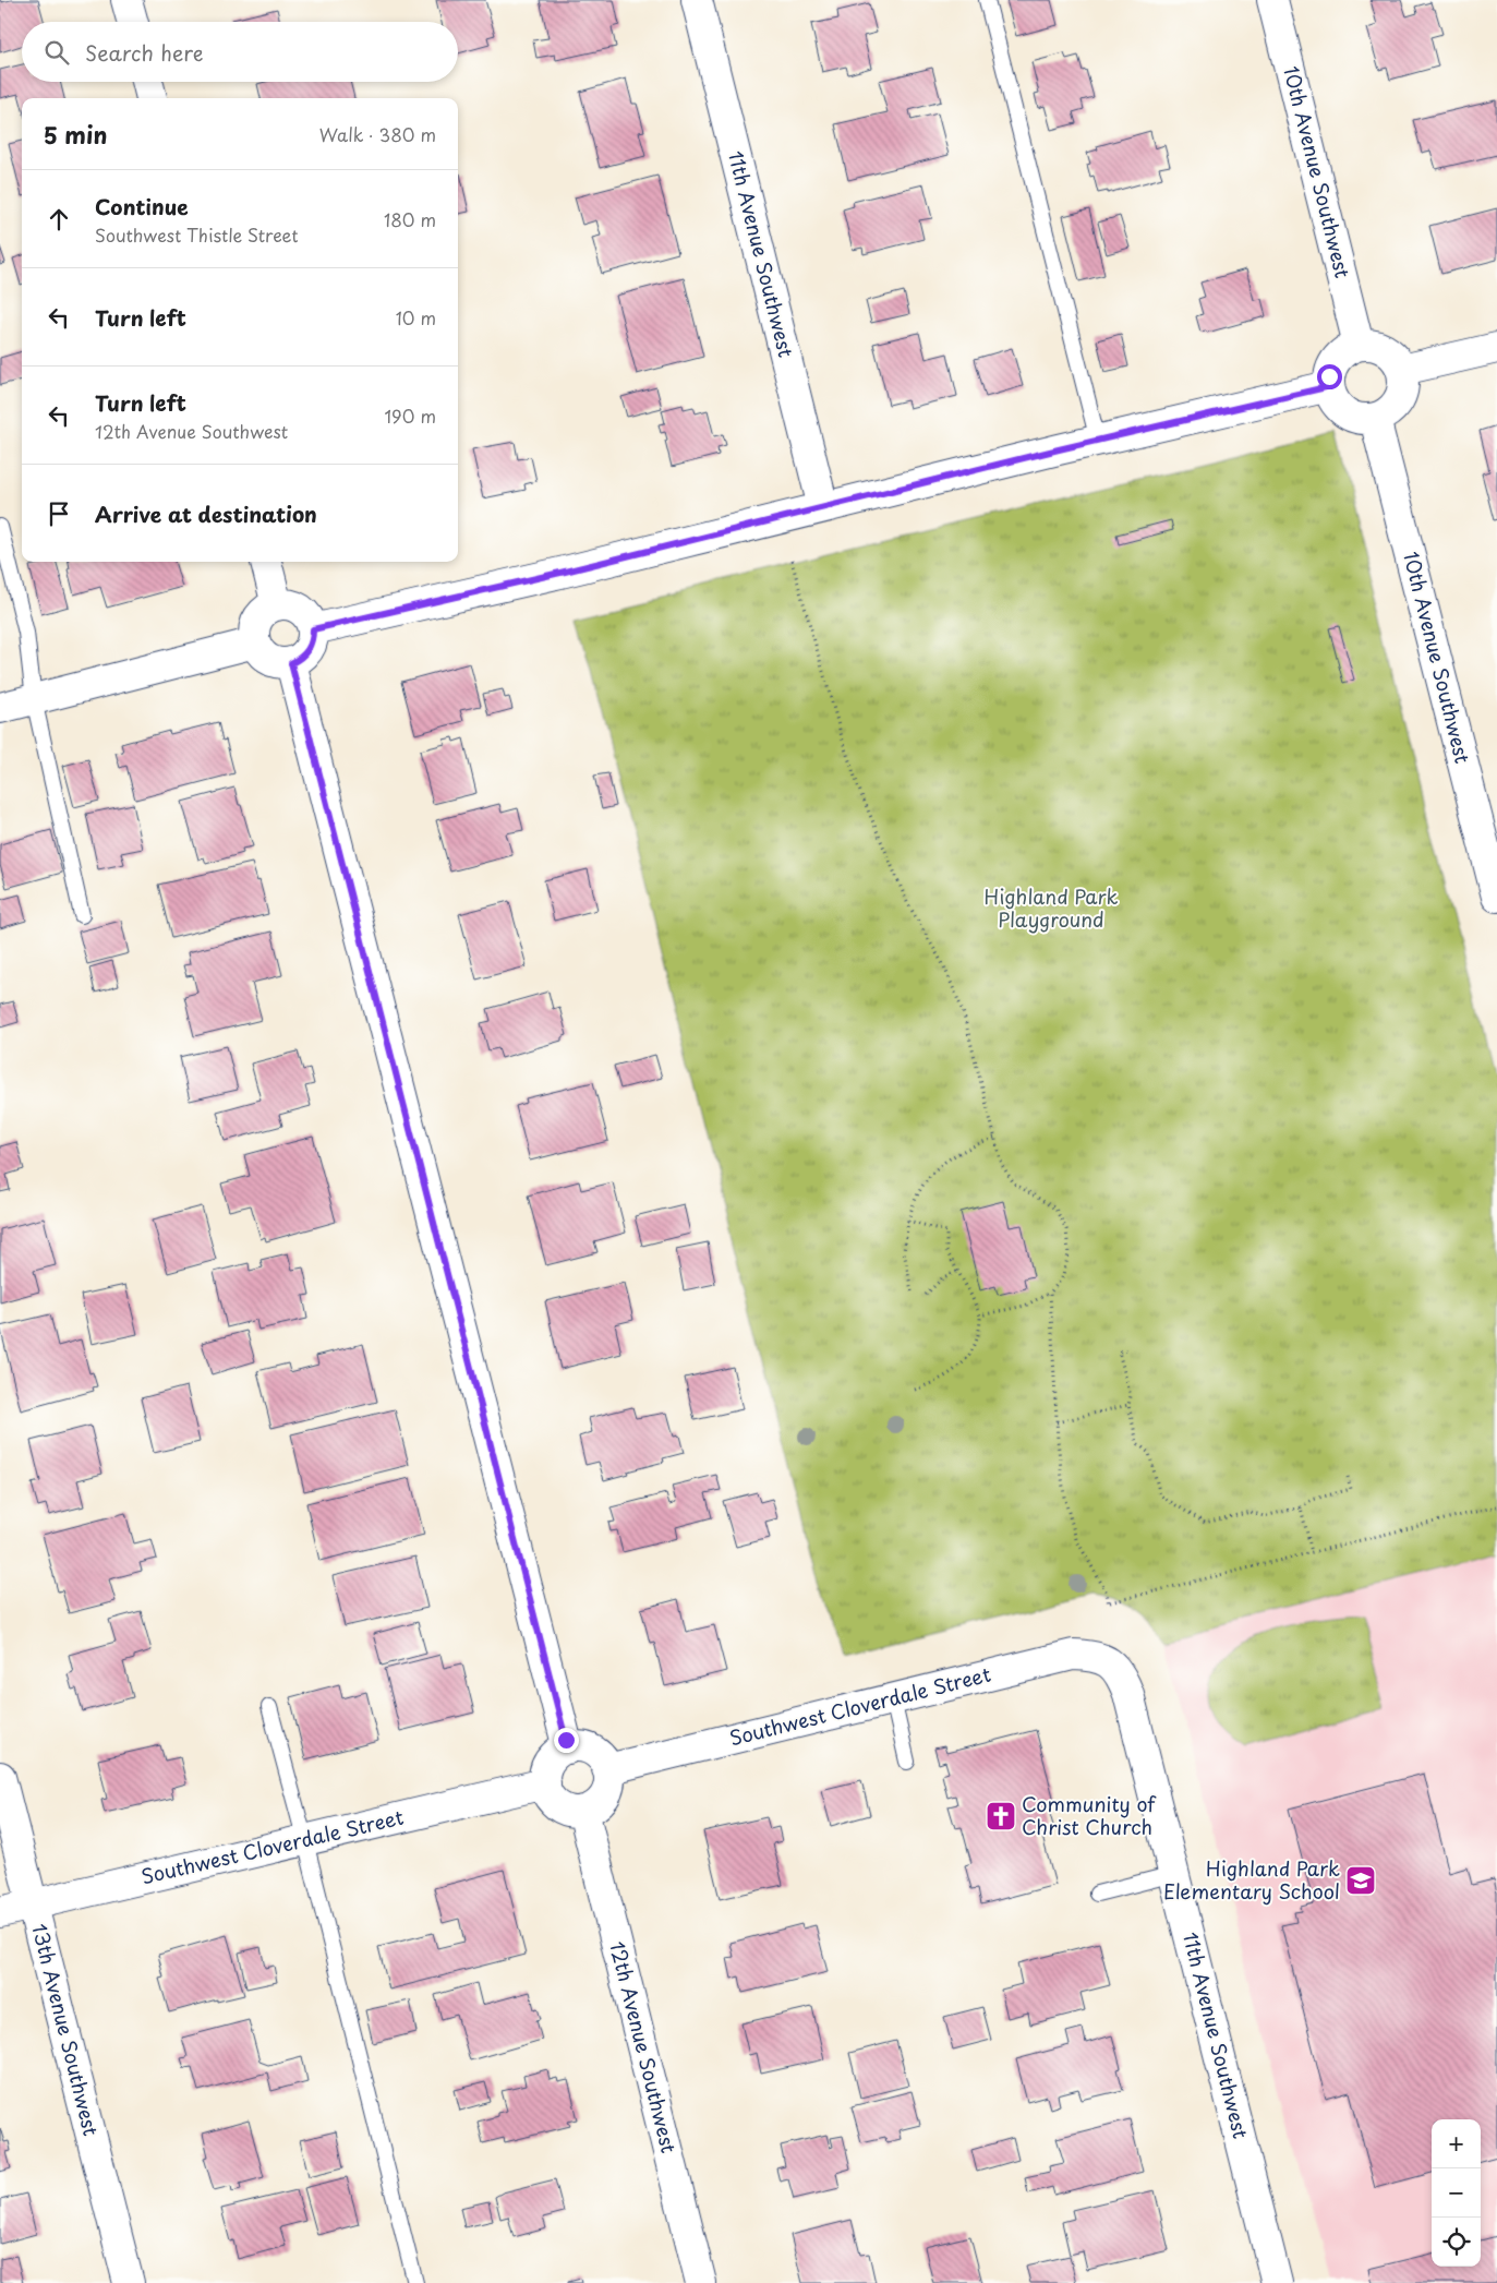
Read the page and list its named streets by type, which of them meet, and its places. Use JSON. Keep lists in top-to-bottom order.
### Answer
{
  "streets": {
    "street": [
      "10th Avenue Southwest",
      "11th Avenue Southwest",
      "Southwest Cloverdale Street",
      "13th Avenue Southwest",
      "12th Avenue Southwest"
    ]
  },
  "crossings": [
    ["11th Avenue Southwest", "Southwest Cloverdale Street"],
    ["Southwest Cloverdale Street", "13th Avenue Southwest"],
    ["Southwest Cloverdale Street", "12th Avenue Southwest"]
  ],
  "parks": ["Highland Park Playground"],
  "places": {
    "church": ["Community of Christ Church"],
    "school or university": ["Highland Park Elementary School"]
  },
  "page": {
    "search": "Search here",
    "heading": ["5 min", "Walk · 380 m"],
    "list": [
      ["Continue", "Southwest Thistle Street", "180 m"],
      ["Turn left", "10 m"],
      ["Turn left", "12th Avenue Southwest", "190 m"],
      "Arrive at destination"
    ],
    "map_buttons": ["+", "−"]
  }
}
